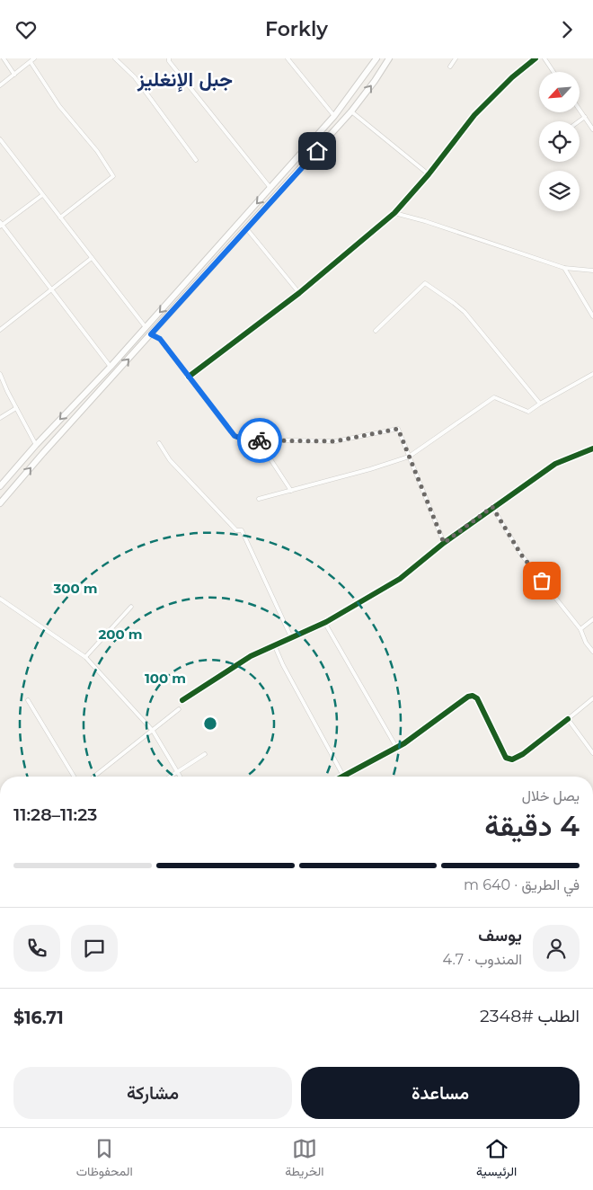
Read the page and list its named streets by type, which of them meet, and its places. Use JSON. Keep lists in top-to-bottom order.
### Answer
{
  "districts": ["جبل الإنغليز"],
  "north": "bottom left",
  "page": {
    "header": "Forkly",
    "heading": ["4 دقيقة", "يصل خلال", "11:23–11:28"],
    "panel": [
      "يوسف",
      "المندوب · 4.7",
      "الطلب #2348",
      "$16.71"
    ],
    "bar": "في الطريق · 640 m",
    "buttons": ["مساعدة", "مشاركة"],
    "tabs": ["الرئيسية", "الخريطة", "المحفوظات"]
  },
  "rings": ["300 m", "200 m", "100 m"]
}
